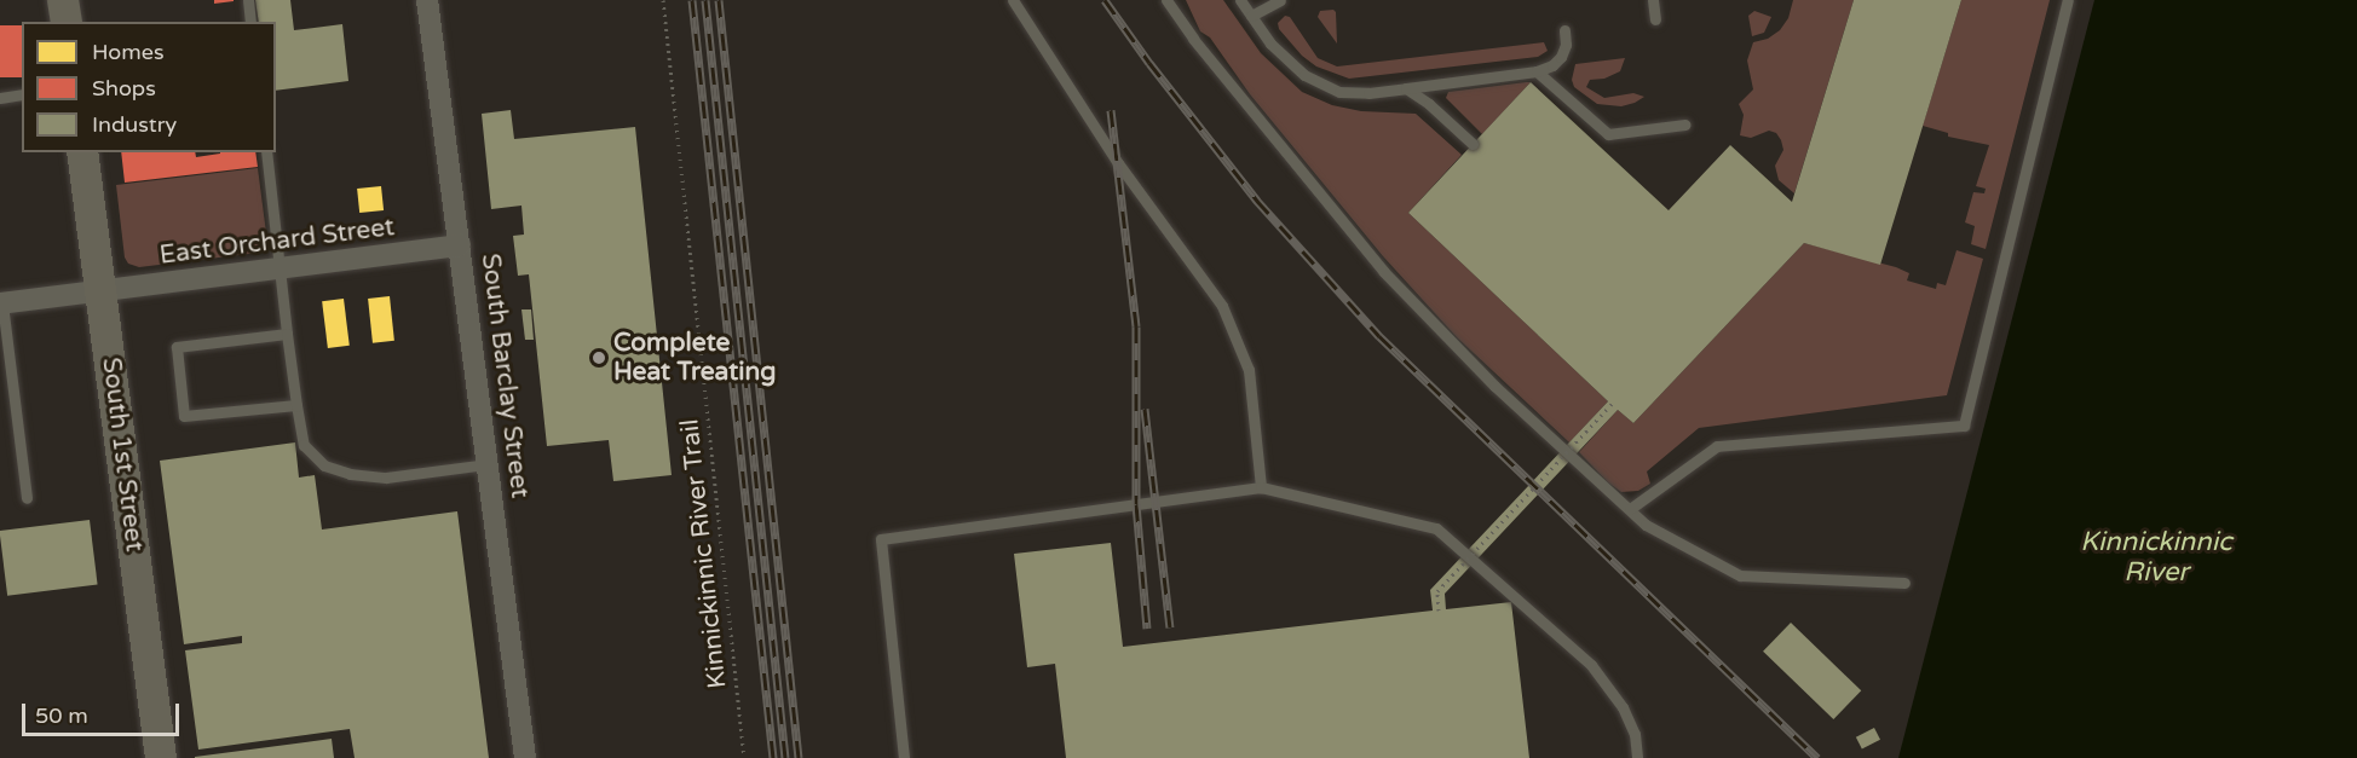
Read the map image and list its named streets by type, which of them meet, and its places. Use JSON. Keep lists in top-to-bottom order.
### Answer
{
  "streets": {
    "main road": ["South 1st Street"],
    "street": ["East Orchard Street", "South Barclay Street"],
    "path": ["Kinnickinnic River Trail"]
  },
  "crossings": [
    ["East Orchard Street", "South Barclay Street"],
    ["East Orchard Street", "South 1st Street"]
  ],
  "water": ["Kinnickinnic River"],
  "places": ["Complete Heat Treating"],
  "legend": ["Homes", "Shops", "Industry"],
  "scale_bar": "50 m"
}
